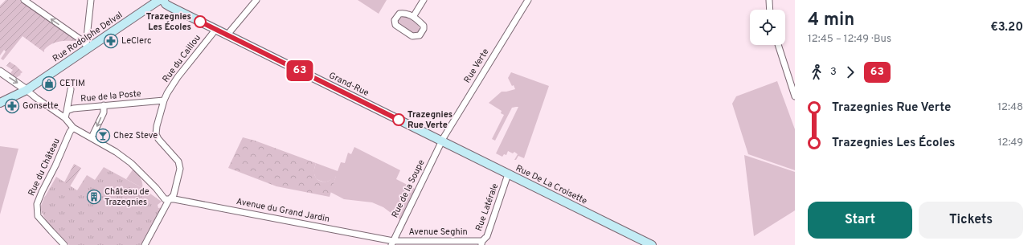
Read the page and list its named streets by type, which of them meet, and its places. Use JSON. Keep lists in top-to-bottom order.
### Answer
{
  "streets": {
    "main road": ["Rue Rodolphe Delval", "Grand-Rue", "Rue De La Croisette"],
    "street": [
      "Rue du Caillou",
      "Rue Verte",
      "Rue de la Poste",
      "Rue du Château",
      "Rue de la Soupe",
      "Rue Latérale",
      "Avenue du Grand Jardin",
      "Avenue Seghin"
    ]
  },
  "crossings": [
    ["Rue du Caillou", "Grand-Rue"],
    ["Rue du Caillou", "Rue de la Poste"],
    ["Rue du Caillou", "Avenue du Grand Jardin"],
    ["Rue Verte", "Grand-Rue"],
    ["Rue Verte", "Rue De La Croisette"],
    ["Rue Verte", "Rue de la Soupe"],
    ["Grand-Rue", "Rue De La Croisette"],
    ["Grand-Rue", "Rue de la Soupe"],
    ["Rue De La Croisette", "Rue de la Soupe"],
    ["Rue De La Croisette", "Rue Latérale"],
    ["Rue de la Soupe", "Avenue du Grand Jardin"],
    ["Rue de la Soupe", "Avenue Seghin"],
    ["Rue Latérale", "Avenue Seghin"],
    ["Avenue du Grand Jardin", "Avenue Seghin"]
  ],
  "places": {
    "other": ["Trazegnies Les Écoles", "Trazegnies Rue Verte"],
    "pharmacy": ["LeClerc", "Gonsette"],
    "shop": ["CETIM"],
    "bar": ["Chez Steve"],
    "building": ["Château de Trazegnies"]
  },
  "lines": ["bus line 63"],
  "page": {
    "on_map": "63",
    "heading": ["4 min", "12:45 – 12:49 · Bus", "€3.20"],
    "legs": ["3", "63"],
    "list": [
      {
        "name": "Trazegnies Rue Verte",
        "value": "12:48"
      },
      {
        "name": "Trazegnies Les Écoles",
        "value": "12:49"
      }
    ],
    "buttons": ["Start", "Tickets"]
  }
}
